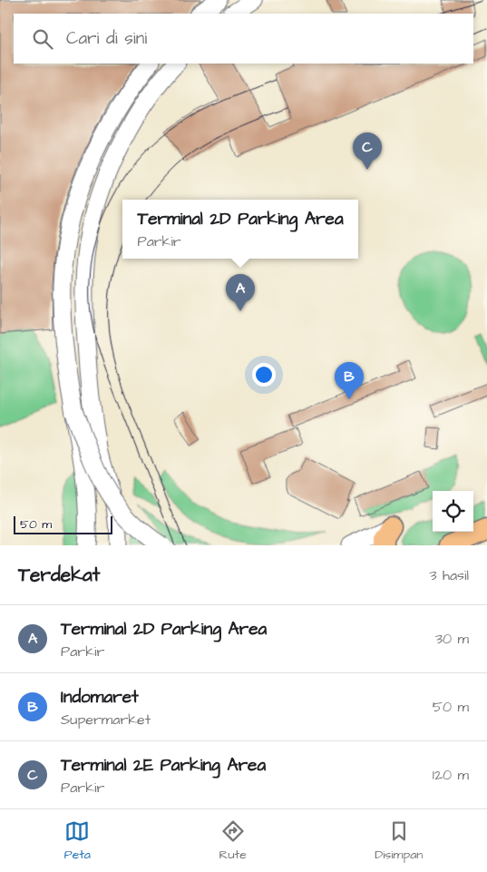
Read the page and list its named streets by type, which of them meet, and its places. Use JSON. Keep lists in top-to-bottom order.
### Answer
{
  "scale_bar": "50 m",
  "page": {
    "search": "Cari di sini",
    "pins": ["C", "A", "B"],
    "popup": ["Terminal 2D Parking Area", "Parkir"],
    "scale": "50 m",
    "heading": ["Terdekat", "3 hasil"],
    "list": [
      {
        "mark": "A",
        "name": "Terminal 2D Parking Area",
        "note": "Parkir",
        "value": "30 m"
      },
      {
        "mark": "B",
        "name": "Indomaret",
        "note": "Supermarket",
        "value": "50 m"
      },
      {
        "mark": "C",
        "name": "Terminal 2E Parking Area",
        "note": "Parkir",
        "value": "120 m"
      }
    ],
    "nav": ["Peta", "Rute", "Disimpan"]
  }
}
